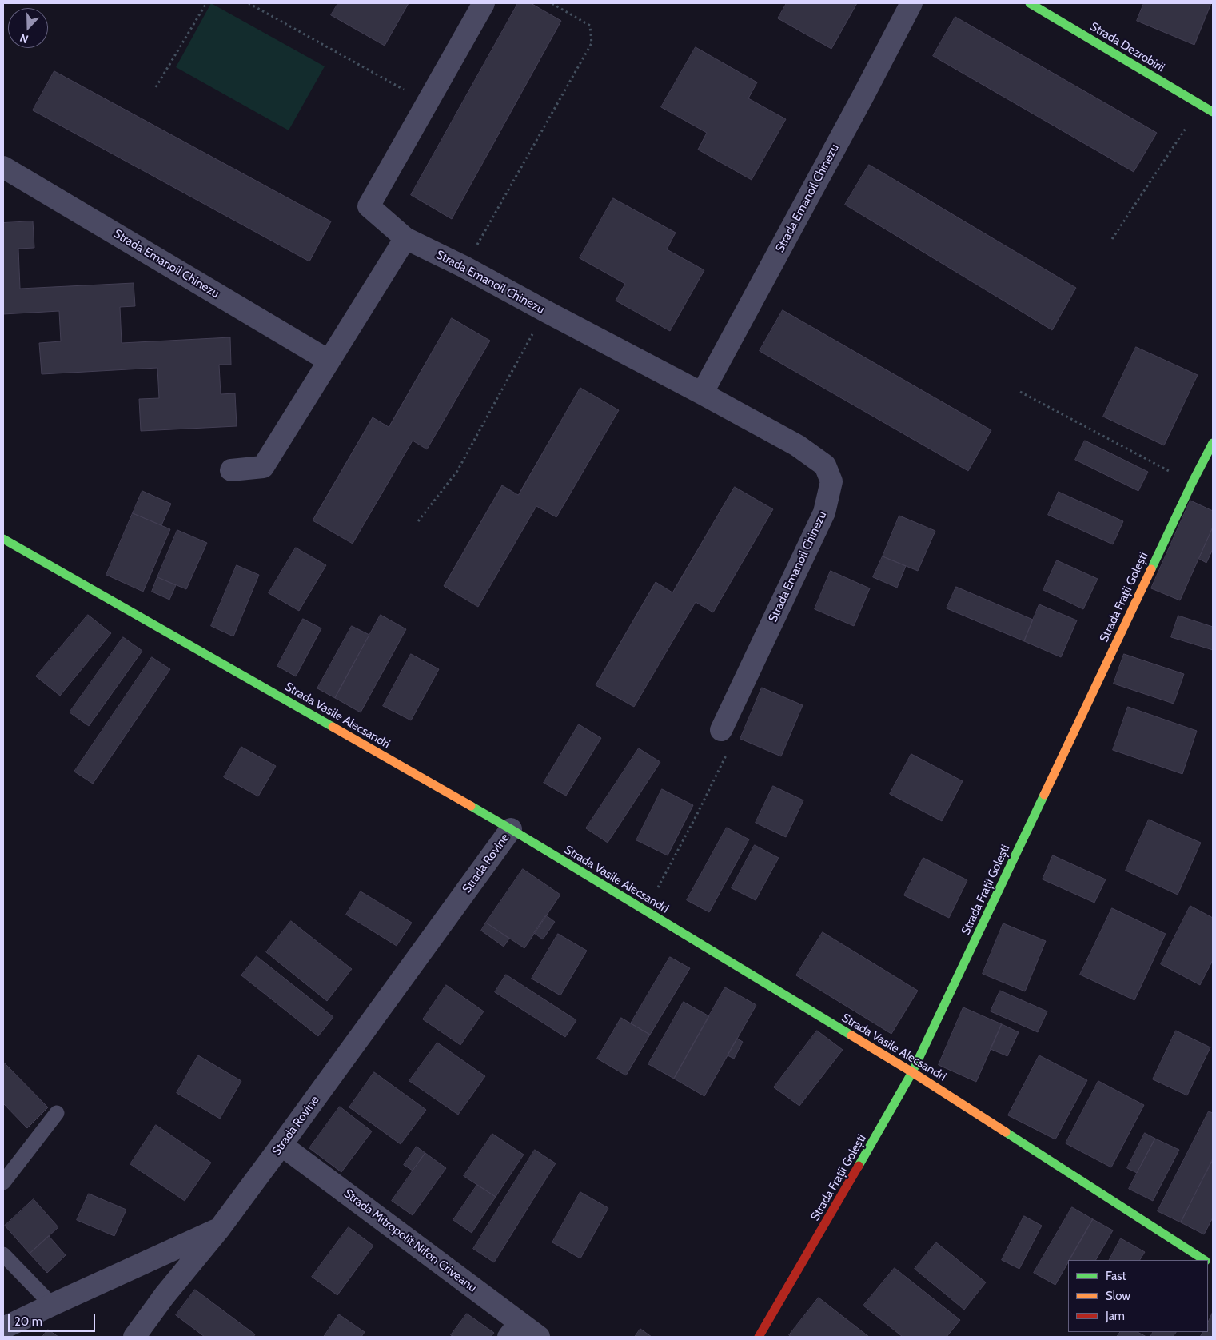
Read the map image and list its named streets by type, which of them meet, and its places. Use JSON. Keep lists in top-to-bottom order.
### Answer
{
  "streets": {
    "street": [
      "Strada Dezrobirii",
      "Strada Emanoil Chinezu",
      "Strada Frații Golești",
      "Strada Vasile Alecsandri",
      "Strada Rovine",
      "Strada Mitropolit Nifon Criveanu"
    ]
  },
  "crossings": [
    ["Strada Frații Golești", "Strada Vasile Alecsandri"],
    ["Strada Vasile Alecsandri", "Strada Rovine"],
    ["Strada Rovine", "Strada Mitropolit Nifon Criveanu"]
  ],
  "legend": ["Fast", "Slow", "Jam"],
  "scale_bar": "20 m",
  "north": "bottom"
}
